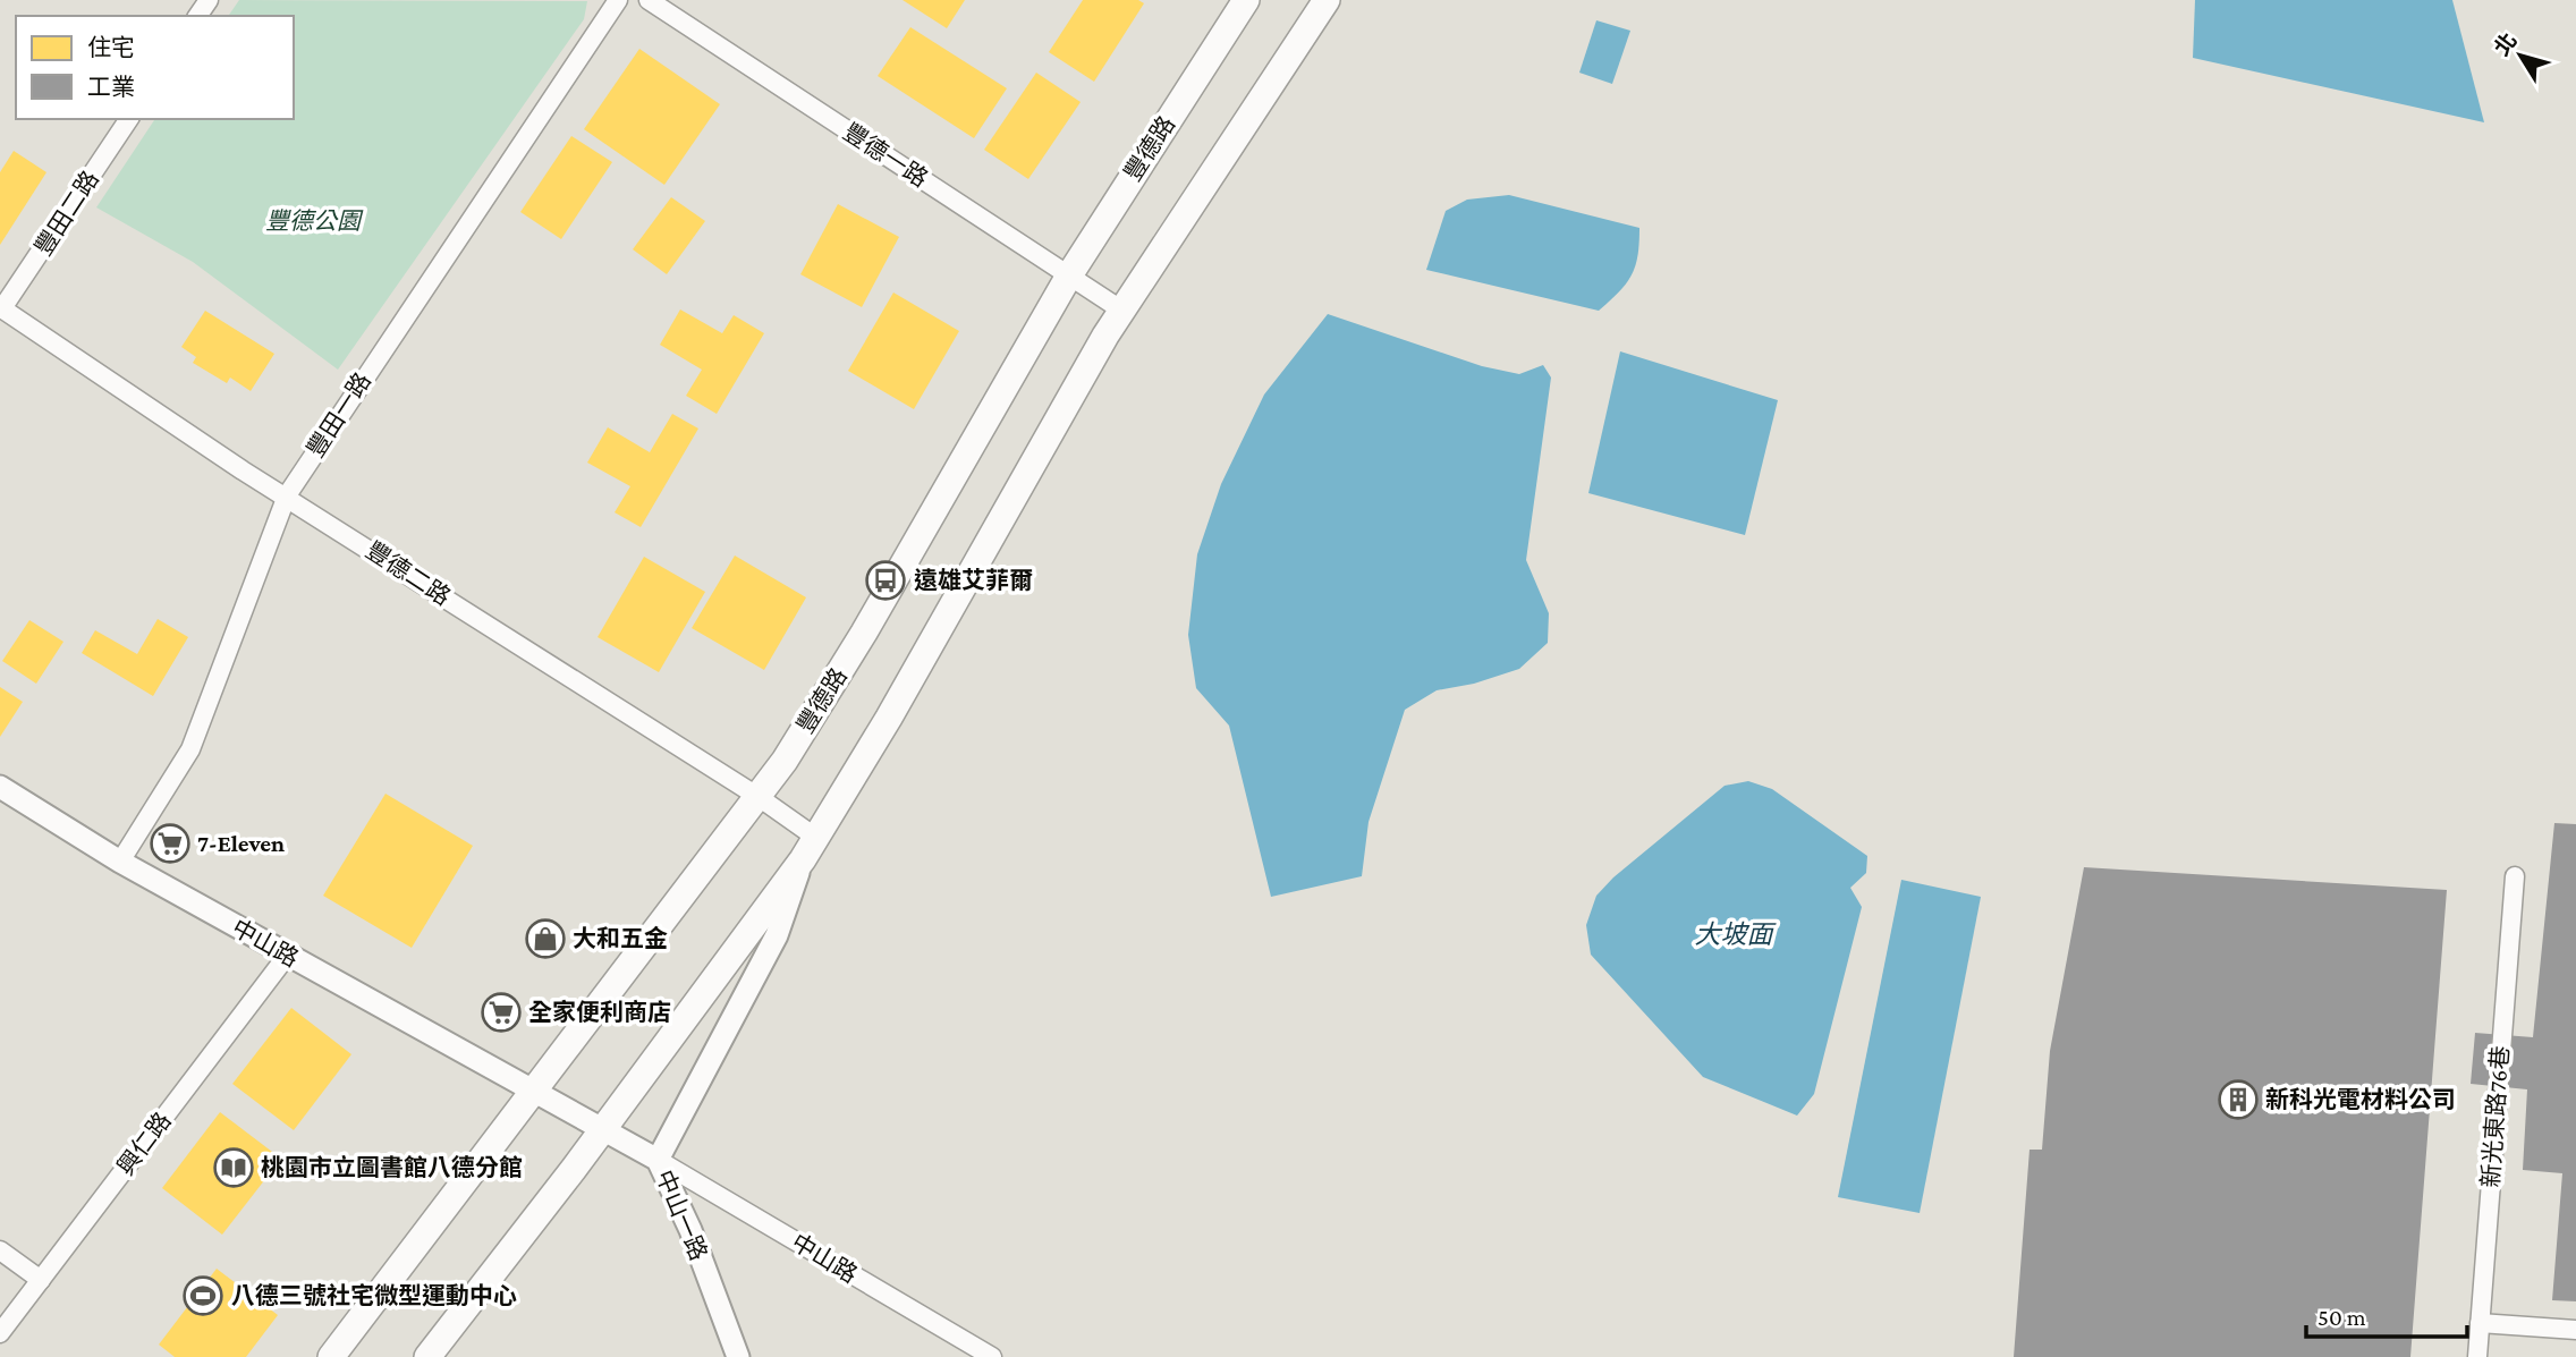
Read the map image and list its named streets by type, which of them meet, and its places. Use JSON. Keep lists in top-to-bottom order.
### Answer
{
  "streets": {
    "main road": ["豐德路"],
    "street": [
      "豐德一路",
      "豐田二路",
      "豐田一路",
      "豐德二路",
      "中山路",
      "新光東路76巷",
      "興仁路",
      "中山一路"
    ]
  },
  "crossings": [
    ["豐德路", "豐德一路"],
    ["豐德路", "豐德二路"],
    ["豐德路", "中山路"],
    ["豐德路", "中山一路"],
    ["豐田二路", "豐德二路"],
    ["豐田一路", "豐德二路"],
    ["豐田一路", "中山路"],
    ["中山路", "興仁路"],
    ["中山路", "中山一路"]
  ],
  "water": ["大坡面"],
  "parks": ["豐德公園"],
  "places": {
    "bus stop": ["遠雄艾菲爾"],
    "supermarket": ["7-Eleven", "全家便利商店"],
    "shop": ["大和五金"],
    "building": ["新科光電材料公司"],
    "library": ["桃園市立圖書館八德分館"],
    "sports": ["八德三號社宅微型運動中心"]
  },
  "legend": ["住宅", "工業"],
  "scale_bar": "50 m",
  "north": "top left"
}
